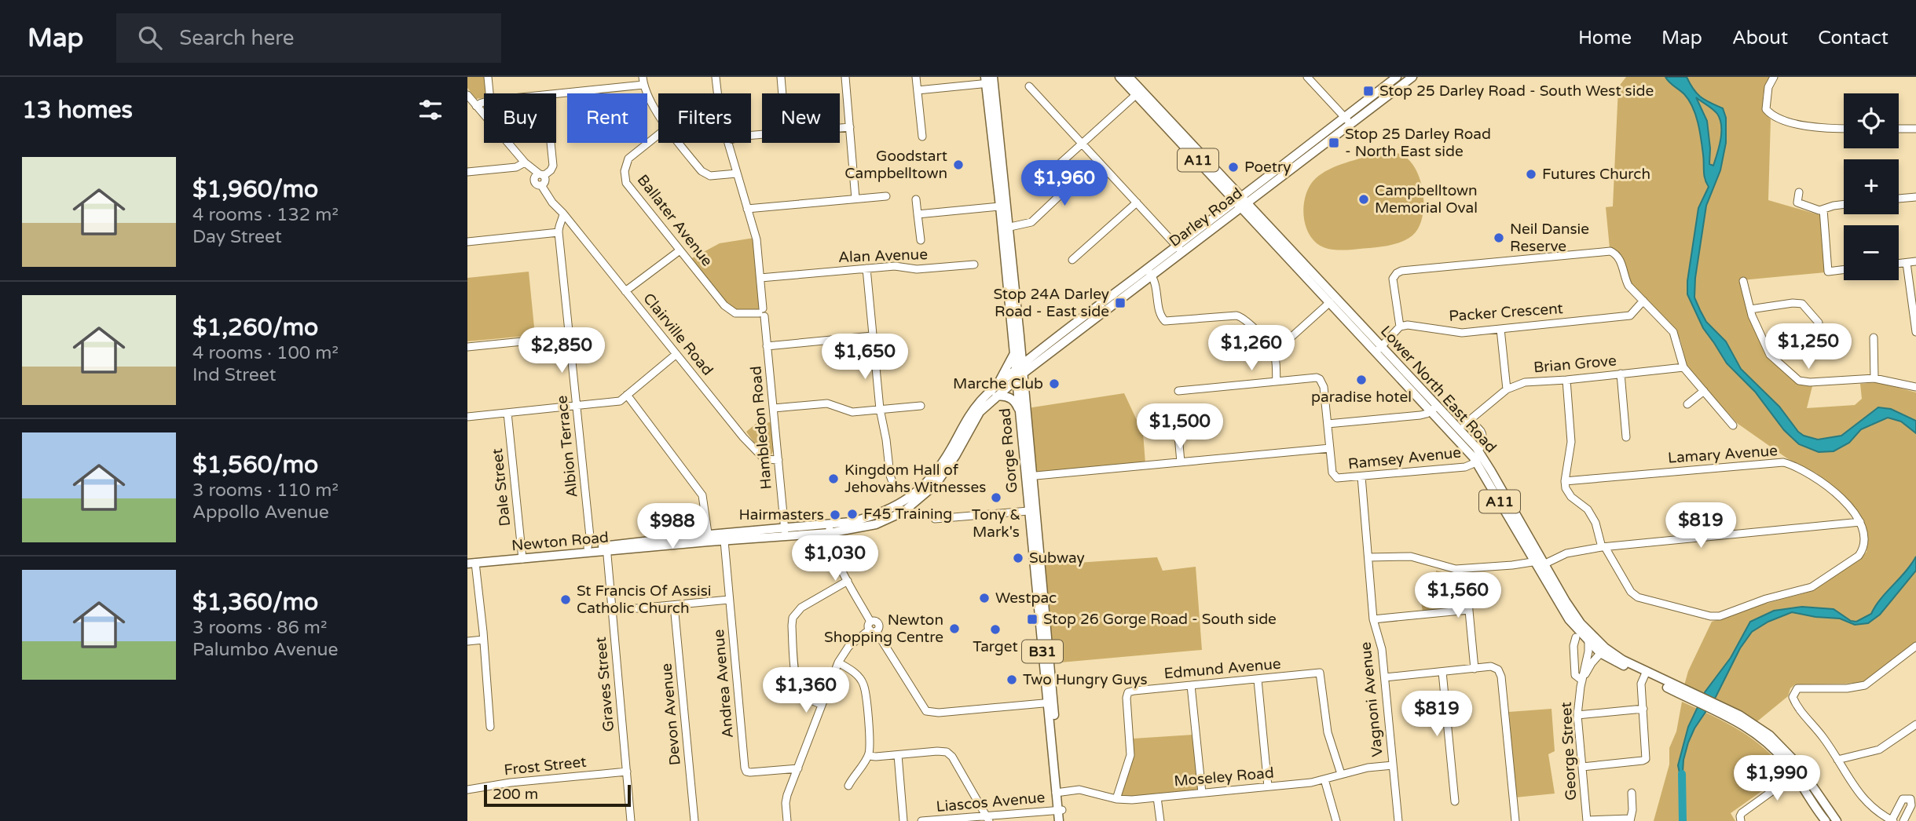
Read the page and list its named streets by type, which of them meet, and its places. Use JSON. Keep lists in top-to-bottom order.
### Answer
{
  "streets": {
    "main road": [
      "A11",
      "Darley Road",
      "Lower North East Road",
      "Gorge Road",
      "Newton Road",
      "B31"
    ],
    "street": [
      "Ballater Avenue",
      "Alan Avenue",
      "Packer Crescent",
      "Clairville Road",
      "Brian Grove",
      "Hambledon Road",
      "Albion Terrace",
      "Lamary Avenue",
      "Ramsey Avenue",
      "Dale Street",
      "Edmund Avenue",
      "Andrea Avenue",
      "Graves Street",
      "Vagnoni Avenue",
      "Devon Avenue",
      "George Street",
      "Frost Street",
      "Moseley Road",
      "Liascos Avenue"
    ]
  },
  "crossings": [
    ["Darley Road", "Lower North East Road"],
    ["Darley Road", "Gorge Road"],
    ["Darley Road", "Newton Road"],
    ["Ballater Avenue", "Hambledon Road"],
    ["Alan Avenue", "Hambledon Road"],
    ["Clairville Road", "Hambledon Road"],
    ["Clairville Road", "Albion Terrace"],
    ["Brian Grove", "Lower North East Road"],
    ["Lower North East Road", "Ramsey Avenue"],
    ["Lower North East Road", "George Street"],
    ["Hambledon Road", "Newton Road"],
    ["Albion Terrace", "Newton Road"],
    ["Gorge Road", "Newton Road"],
    ["Gorge Road", "Moseley Road"],
    ["Gorge Road", "Liascos Avenue"],
    ["Ramsey Avenue", "Vagnoni Avenue"],
    ["Dale Street", "Newton Road"],
    ["Newton Road", "Andrea Avenue"],
    ["Newton Road", "Graves Street"],
    ["Edmund Avenue", "Moseley Road"],
    ["Graves Street", "Frost Street"],
    ["Vagnoni Avenue", "Moseley Road"]
  ],
  "places": {
    "transit": [
      "Stop 25 Darley Road - South West side",
      "Stop 25 Darley Road - North East side",
      "Stop 24A Darley Road - East side",
      "Stop 26 Gorge Road - South side"
    ],
    "other": [
      "Goodstart Campbelltown",
      "Poetry",
      "Futures Church",
      "Campbelltown Memorial Oval",
      "Neil Dansie Reserve",
      "paradise hotel",
      "Marche Club",
      "Kingdom Hall of Jehovahs Witnesses",
      "Tony & Mark's",
      "F45 Training",
      "Hairmasters",
      "Subway",
      "Westpac",
      "St Francis Of Assisi Catholic Church",
      "Newton Shopping Centre",
      "Target",
      "Two Hungry Guys"
    ]
  },
  "scale_bar": "200 m",
  "page": {
    "header": "Map",
    "search": "Search here",
    "nav": [
      "Home",
      "Map",
      "About",
      "Contact"
    ],
    "heading": "13 homes",
    "map_buttons": ["+", "−"],
    "chip": [
      "Buy",
      "Rent",
      "Filters",
      "New"
    ],
    "list": [
      {
        "name": "$1,960/mo",
        "note": "4 rooms · 132 m² · Day Street"
      },
      {
        "name": "$1,260/mo",
        "note": "4 rooms · 100 m² · Ind Street"
      },
      {
        "name": "$1,560/mo",
        "note": "3 rooms · 110 m² · Appollo Avenue"
      },
      {
        "name": "$1,360/mo",
        "note": "3 rooms · 86 m² · Palumbo Avenue"
      }
    ],
    "price": [
      "$1,960",
      "$1,250",
      "$1,260",
      "$2,850",
      "$1,650",
      "$1,500",
      "$819",
      "$988",
      "$1,030",
      "$1,560",
      "$1,360",
      "$819",
      "$1,990"
    ],
    "scale": "200 m"
  }
}
